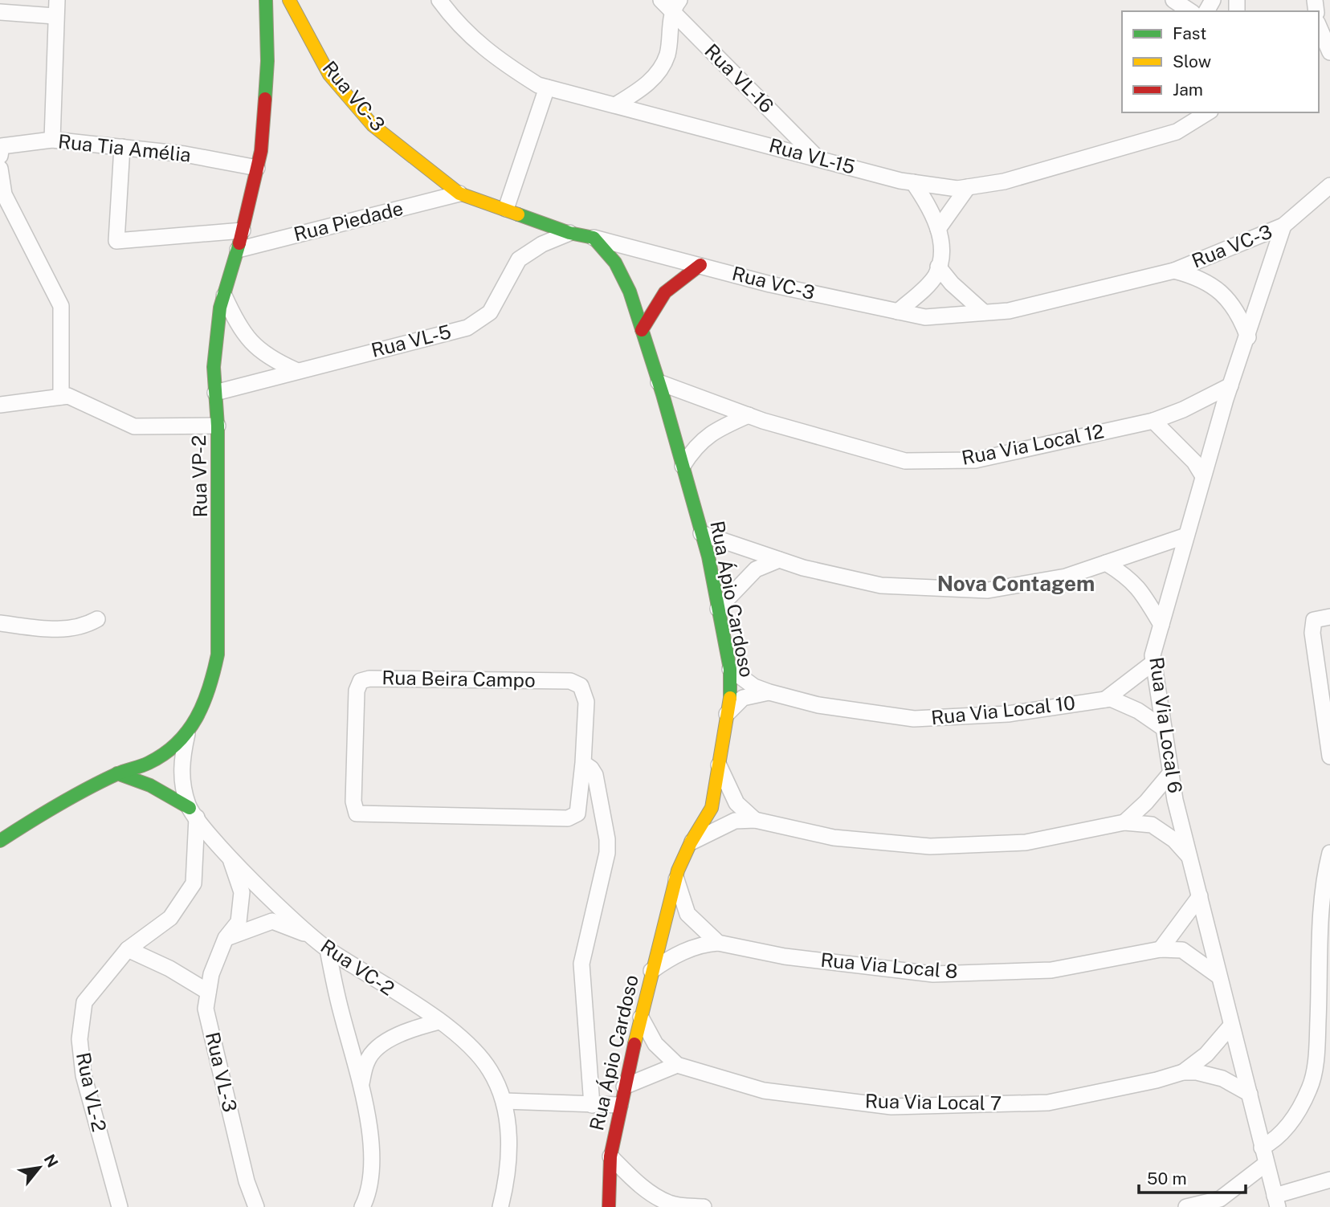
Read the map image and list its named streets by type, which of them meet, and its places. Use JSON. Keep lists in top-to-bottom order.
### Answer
{
  "streets": {
    "street": [
      "Rua VL-16",
      "Rua VC-3",
      "Rua Tia Amélia",
      "Rua VL-15",
      "Rua Piedade",
      "Rua VL-5",
      "Rua Via Local 12",
      "Rua VP-2",
      "Rua Ápio Cardoso",
      "Rua Beira Campo",
      "Rua Via Local 10",
      "Rua Via Local 6",
      "Rua Via Local 8",
      "Rua VC-2",
      "Rua VL-3",
      "Rua VL-2",
      "Rua Via Local 7"
    ]
  },
  "crossings": [
    ["Rua VL-16", "Rua VL-15"],
    ["Rua VC-3", "Rua Piedade"],
    ["Rua VC-3", "Rua VL-5"],
    ["Rua VC-3", "Rua Ápio Cardoso"],
    ["Rua VC-3", "Rua Via Local 6"],
    ["Rua Tia Amélia", "Rua VP-2"],
    ["Rua Piedade", "Rua VP-2"],
    ["Rua VL-5", "Rua VP-2"],
    ["Rua Via Local 12", "Rua Ápio Cardoso"],
    ["Rua Via Local 12", "Rua Via Local 6"],
    ["Rua VP-2", "Rua VC-2"],
    ["Rua Ápio Cardoso", "Rua Via Local 10"],
    ["Rua Ápio Cardoso", "Rua Via Local 8"],
    ["Rua Ápio Cardoso", "Rua Via Local 7"],
    ["Rua Via Local 10", "Rua Via Local 6"],
    ["Rua Via Local 6", "Rua Via Local 8"],
    ["Rua Via Local 6", "Rua Via Local 7"],
    ["Rua VC-2", "Rua VL-3"],
    ["Rua VC-2", "Rua VL-2"]
  ],
  "districts": ["Nova Contagem"],
  "legend": ["Fast", "Slow", "Jam"],
  "scale_bar": "50 m",
  "north": "top right"
}
